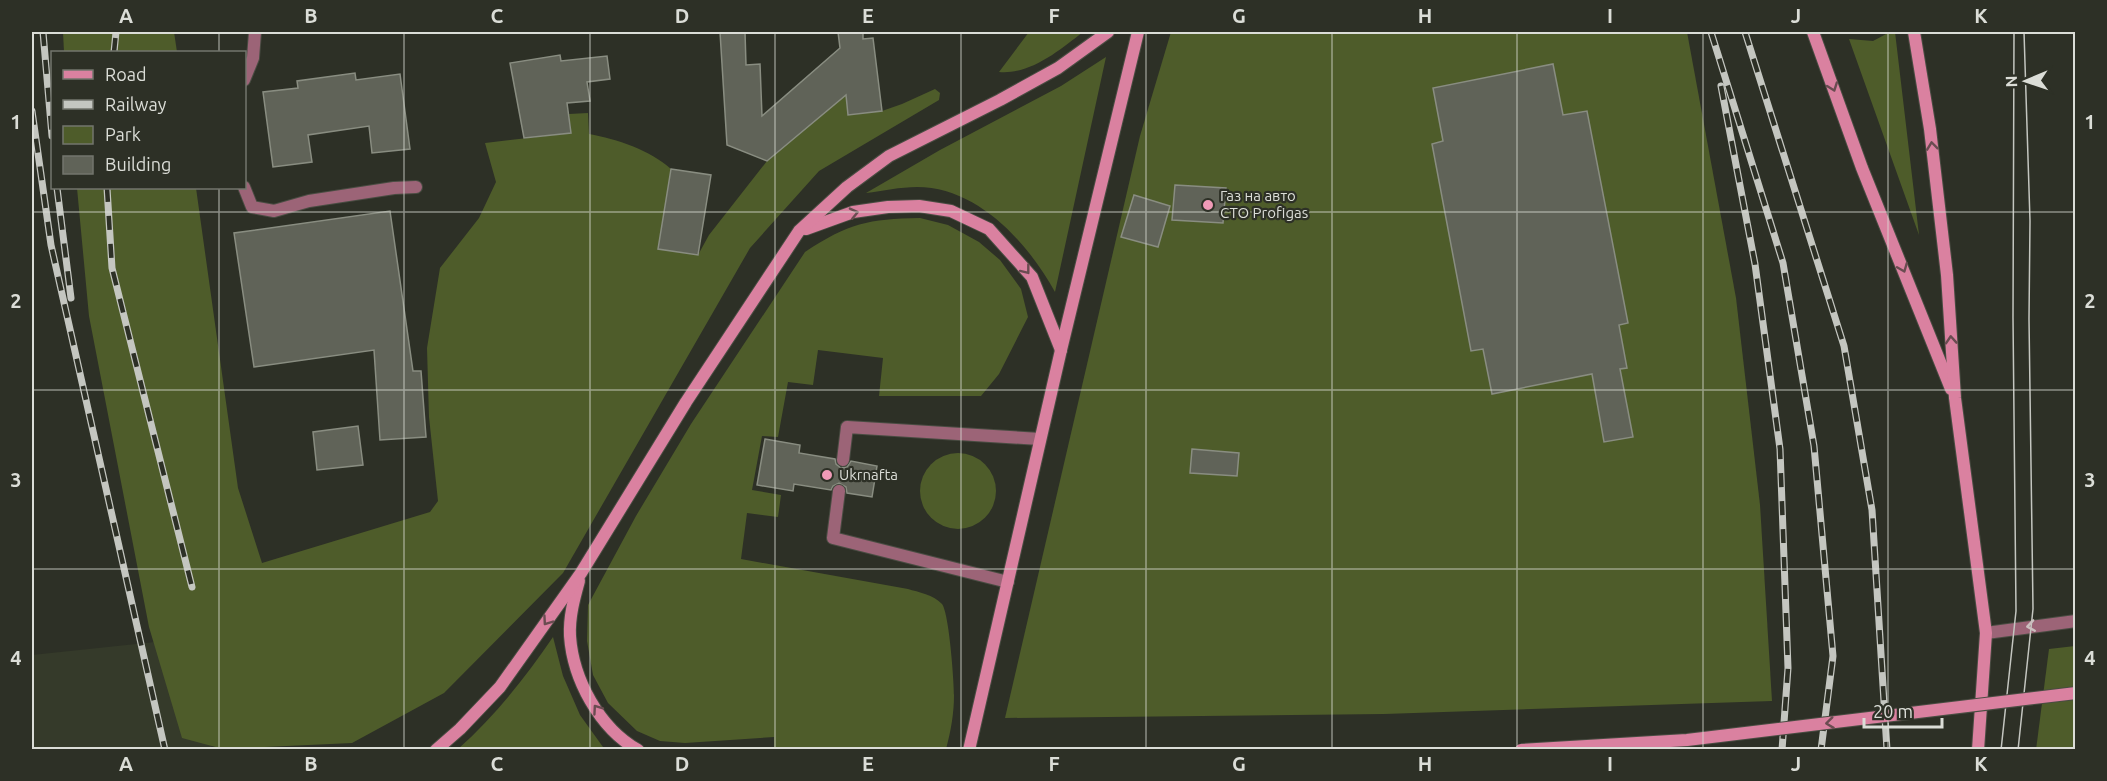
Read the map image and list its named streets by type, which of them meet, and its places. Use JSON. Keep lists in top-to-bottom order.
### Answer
{
  "places": ["Газ на авто СТО Profigas", "Ukrnafta"],
  "legend": [
    "Road",
    "Railway",
    "Park",
    "Building"
  ],
  "scale_bar": "20 m",
  "north": "left",
  "grid": {
    "columns": [
      "A",
      "B",
      "C",
      "D",
      "E",
      "F",
      "G",
      "H",
      "I",
      "J",
      "K"
    ],
    "rows": [
      "1",
      "2",
      "3",
      "4"
    ]
  }
}
